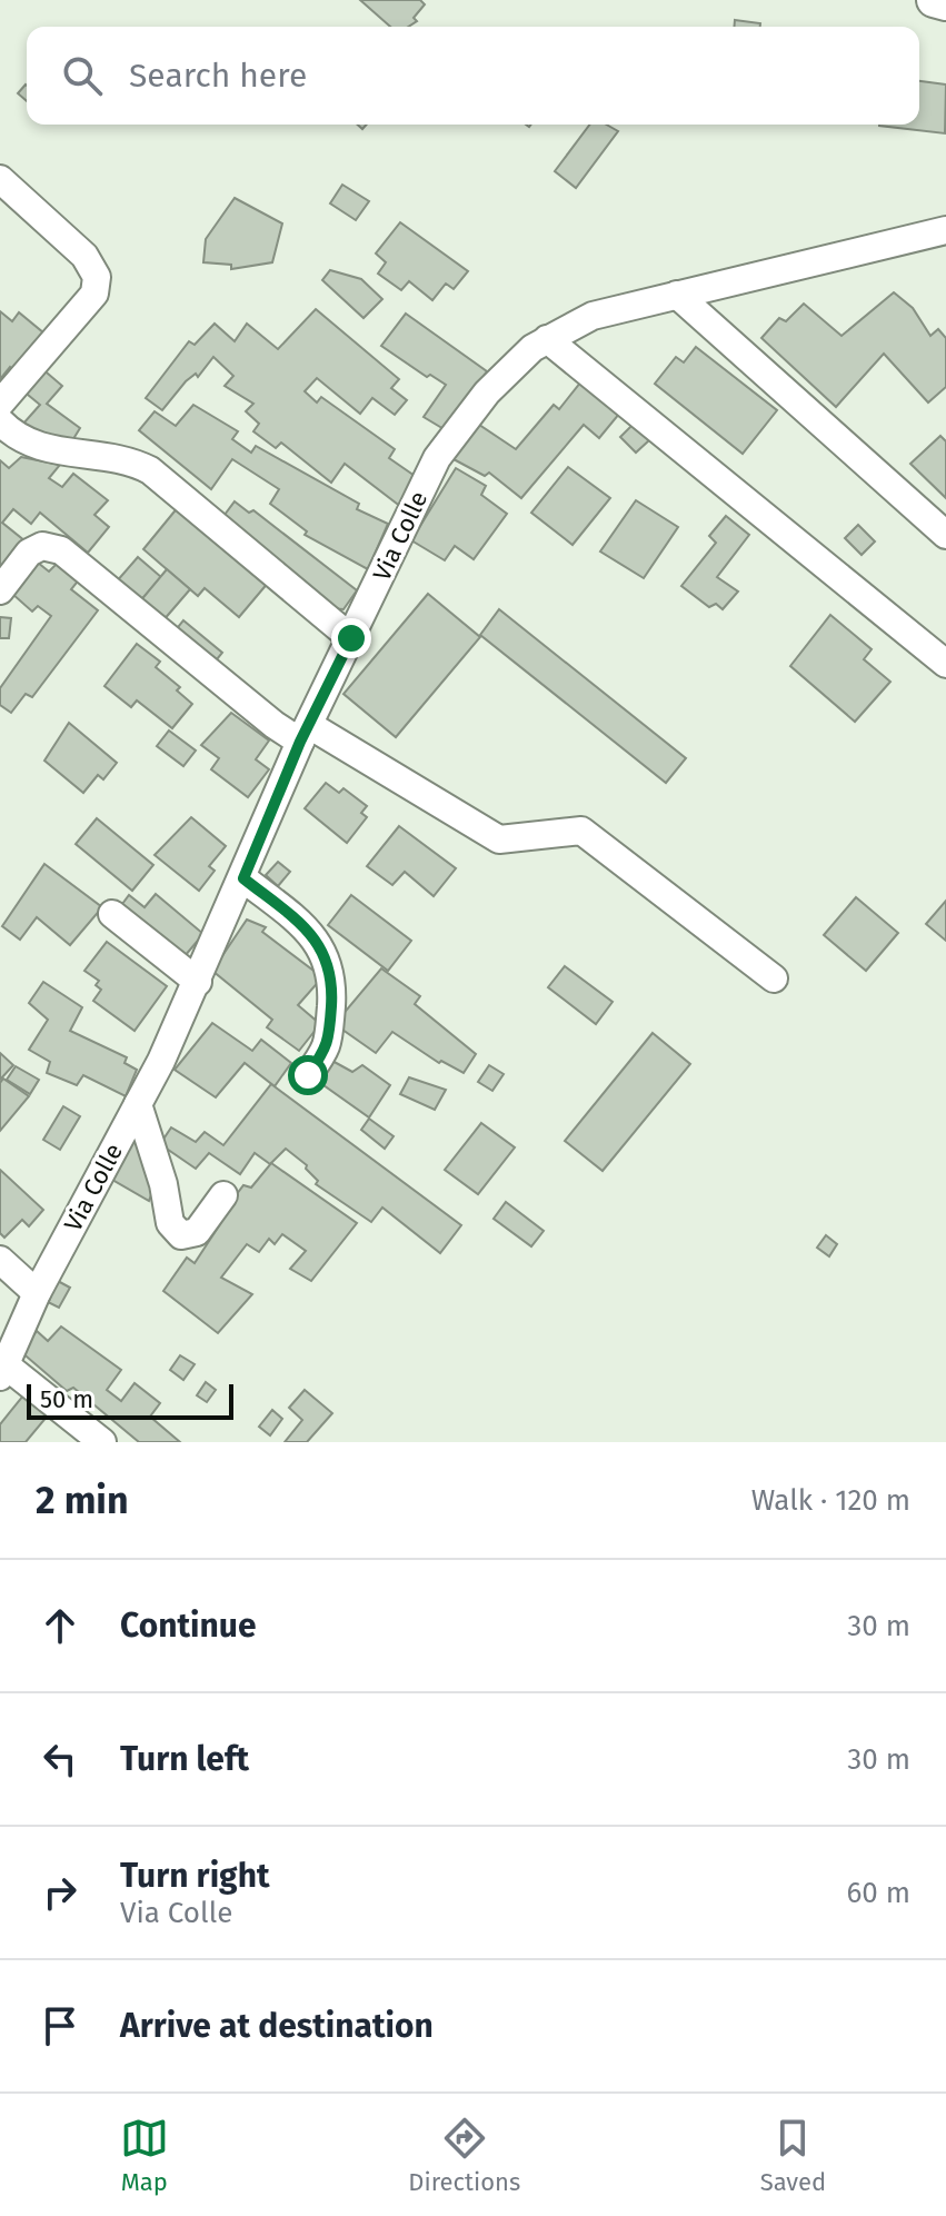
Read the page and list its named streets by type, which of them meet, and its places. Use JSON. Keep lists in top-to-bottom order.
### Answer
{
  "streets": {
    "street": ["Via Colle"]
  },
  "scale_bar": "50 m",
  "page": {
    "search": "Search here",
    "scale": "50 m",
    "heading": ["2 min", "Walk · 120 m"],
    "list": [
      ["Continue", "30 m"],
      ["Turn left", "30 m"],
      ["Turn right", "Via Colle", "60 m"],
      "Arrive at destination"
    ],
    "nav": ["Map", "Directions", "Saved"]
  }
}
